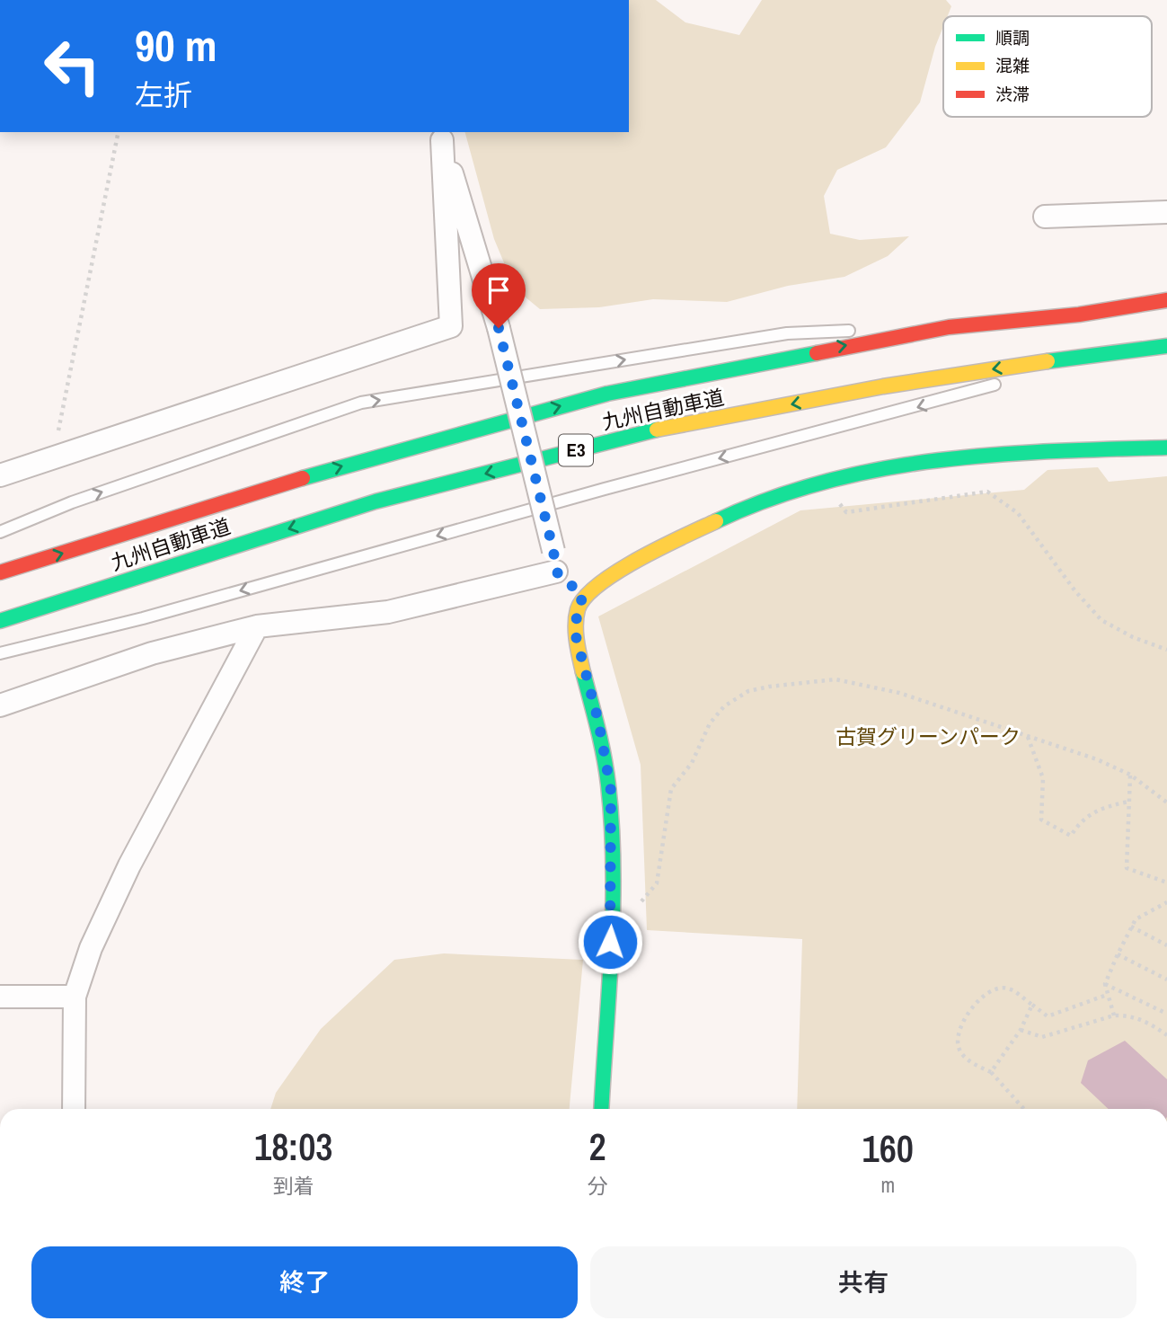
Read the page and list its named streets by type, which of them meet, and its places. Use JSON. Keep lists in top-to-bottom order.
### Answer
{
  "streets": {
    "main road": ["九州自動車道", "E3"]
  },
  "parks": ["古賀グリーンパーク"],
  "legend": ["順調", "混雑", "渋滞"],
  "page": {
    "turn": ["90 m", "左折"],
    "eta": [
      "18:03",
      "到着",
      "2",
      "分",
      "160",
      "m"
    ],
    "buttons": ["終了", "共有"]
  }
}
